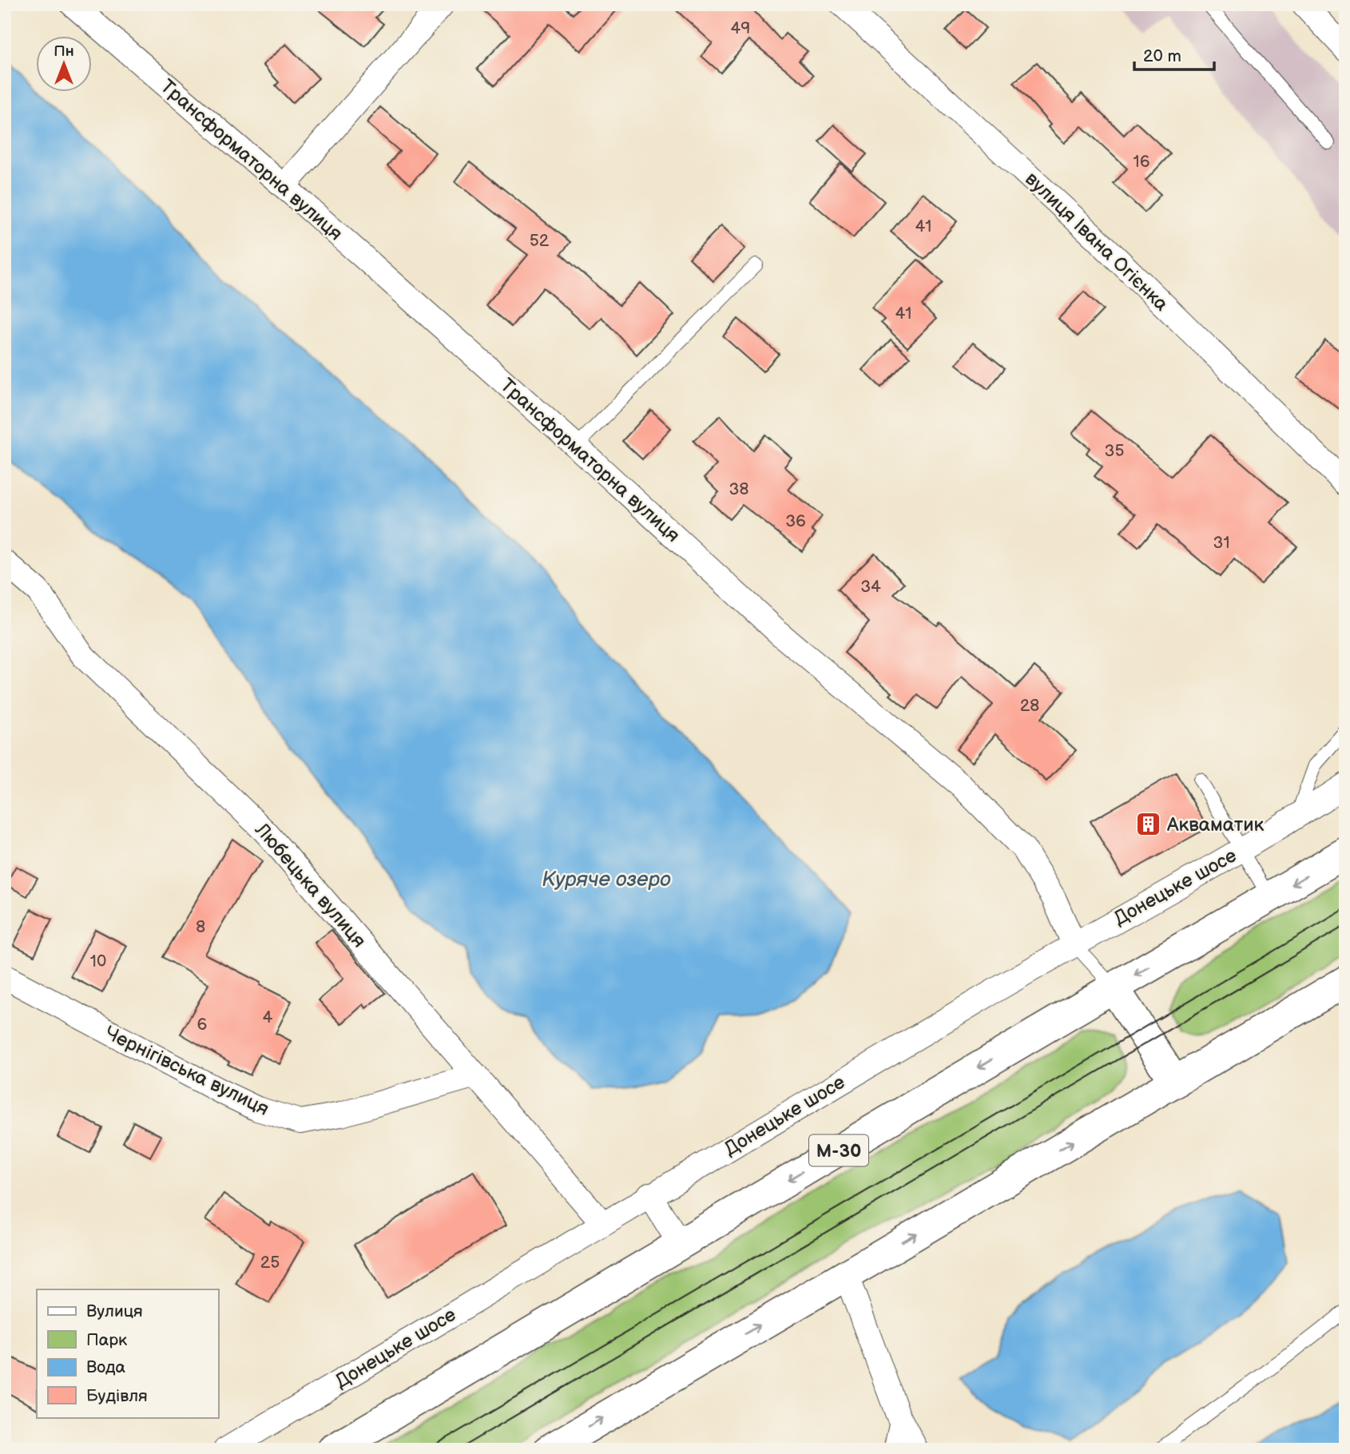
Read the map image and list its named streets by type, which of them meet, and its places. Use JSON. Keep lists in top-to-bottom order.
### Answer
{
  "streets": {
    "highway": ["М-30"],
    "street": [
      "Трансформаторна вулиця",
      "вулиця Івана Огієнка",
      "Любецька вулиця",
      "Донецьке шосе",
      "Чернігівська вулиця"
    ]
  },
  "crossings": [
    ["Трансформаторна вулиця", "Донецьке шосе"],
    ["Любецька вулиця", "Донецьке шосе"],
    ["Любецька вулиця", "Чернігівська вулиця"]
  ],
  "water": ["Куряче озеро"],
  "places": {
    "building": ["Акваматик"]
  },
  "house_numbers": [
    "49",
    "16",
    "41",
    "52",
    "41",
    "35",
    "38",
    "36",
    "31",
    "34",
    "28",
    "8",
    "10",
    "4",
    "6",
    "25"
  ],
  "legend": [
    "Вулиця",
    "Парк",
    "Вода",
    "Будівля"
  ],
  "scale_bar": "20 m",
  "north": "top"
}
